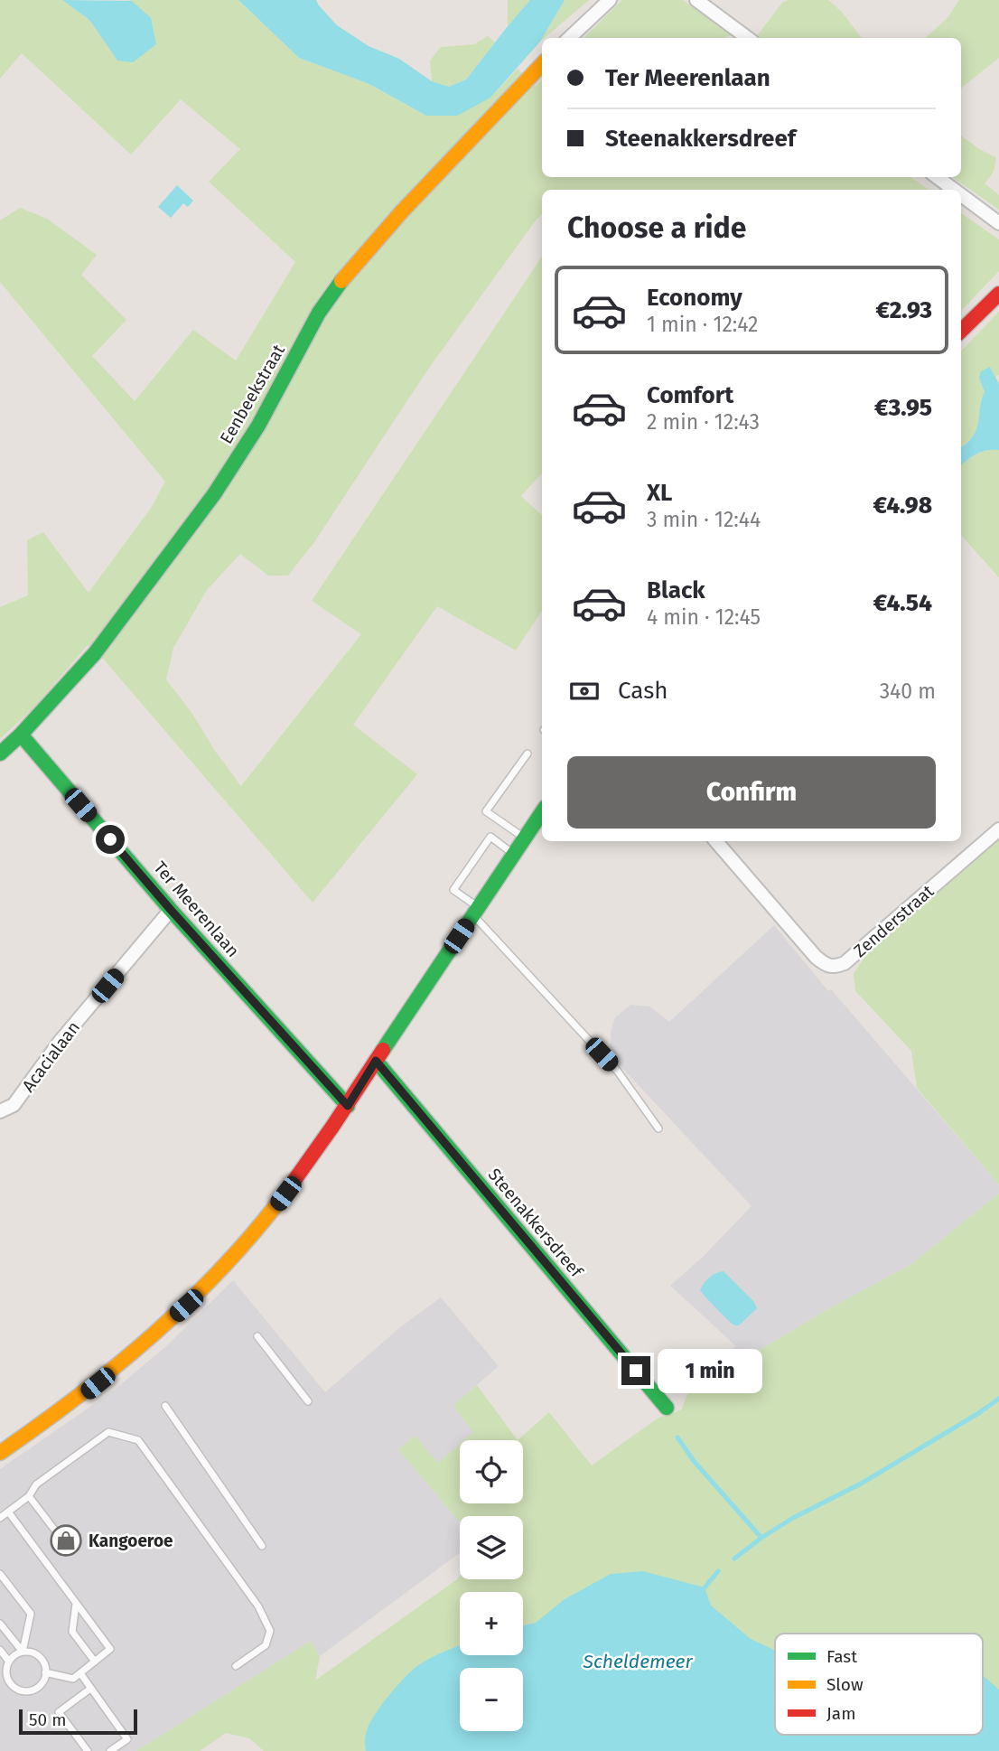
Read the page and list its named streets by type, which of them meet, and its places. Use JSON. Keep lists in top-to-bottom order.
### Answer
{
  "streets": {
    "street": [
      "Eenbeekstraat",
      "Ter Meerenlaan",
      "Zenderstraat",
      "Acacialaan",
      "Steenakkersdreef"
    ]
  },
  "crossings": [
    ["Eenbeekstraat", "Ter Meerenlaan"],
    ["Ter Meerenlaan", "Acacialaan"]
  ],
  "water": ["Scheldemeer"],
  "places": {
    "shop": ["Kangoeroe"]
  },
  "legend": ["Fast", "Slow", "Jam"],
  "scale_bar": "50 m",
  "page": {
    "banner": ["Ter Meerenlaan", "Steenakkersdreef"],
    "heading": "Choose a ride",
    "list": [
      {
        "name": "Economy",
        "note": "1 min · 12:42",
        "value": "€2.93"
      },
      {
        "name": "Comfort",
        "note": "2 min · 12:43",
        "value": "€3.95"
      },
      {
        "name": "XL",
        "note": "3 min · 12:44",
        "value": "€4.98"
      },
      {
        "name": "Black",
        "note": "4 min · 12:45",
        "value": "€4.54"
      }
    ],
    "pay": ["Cash", "340 m"],
    "buttons": "Confirm",
    "bubble": "1 min",
    "map_buttons": ["+", "−"],
    "scale": "50 m"
  }
}
